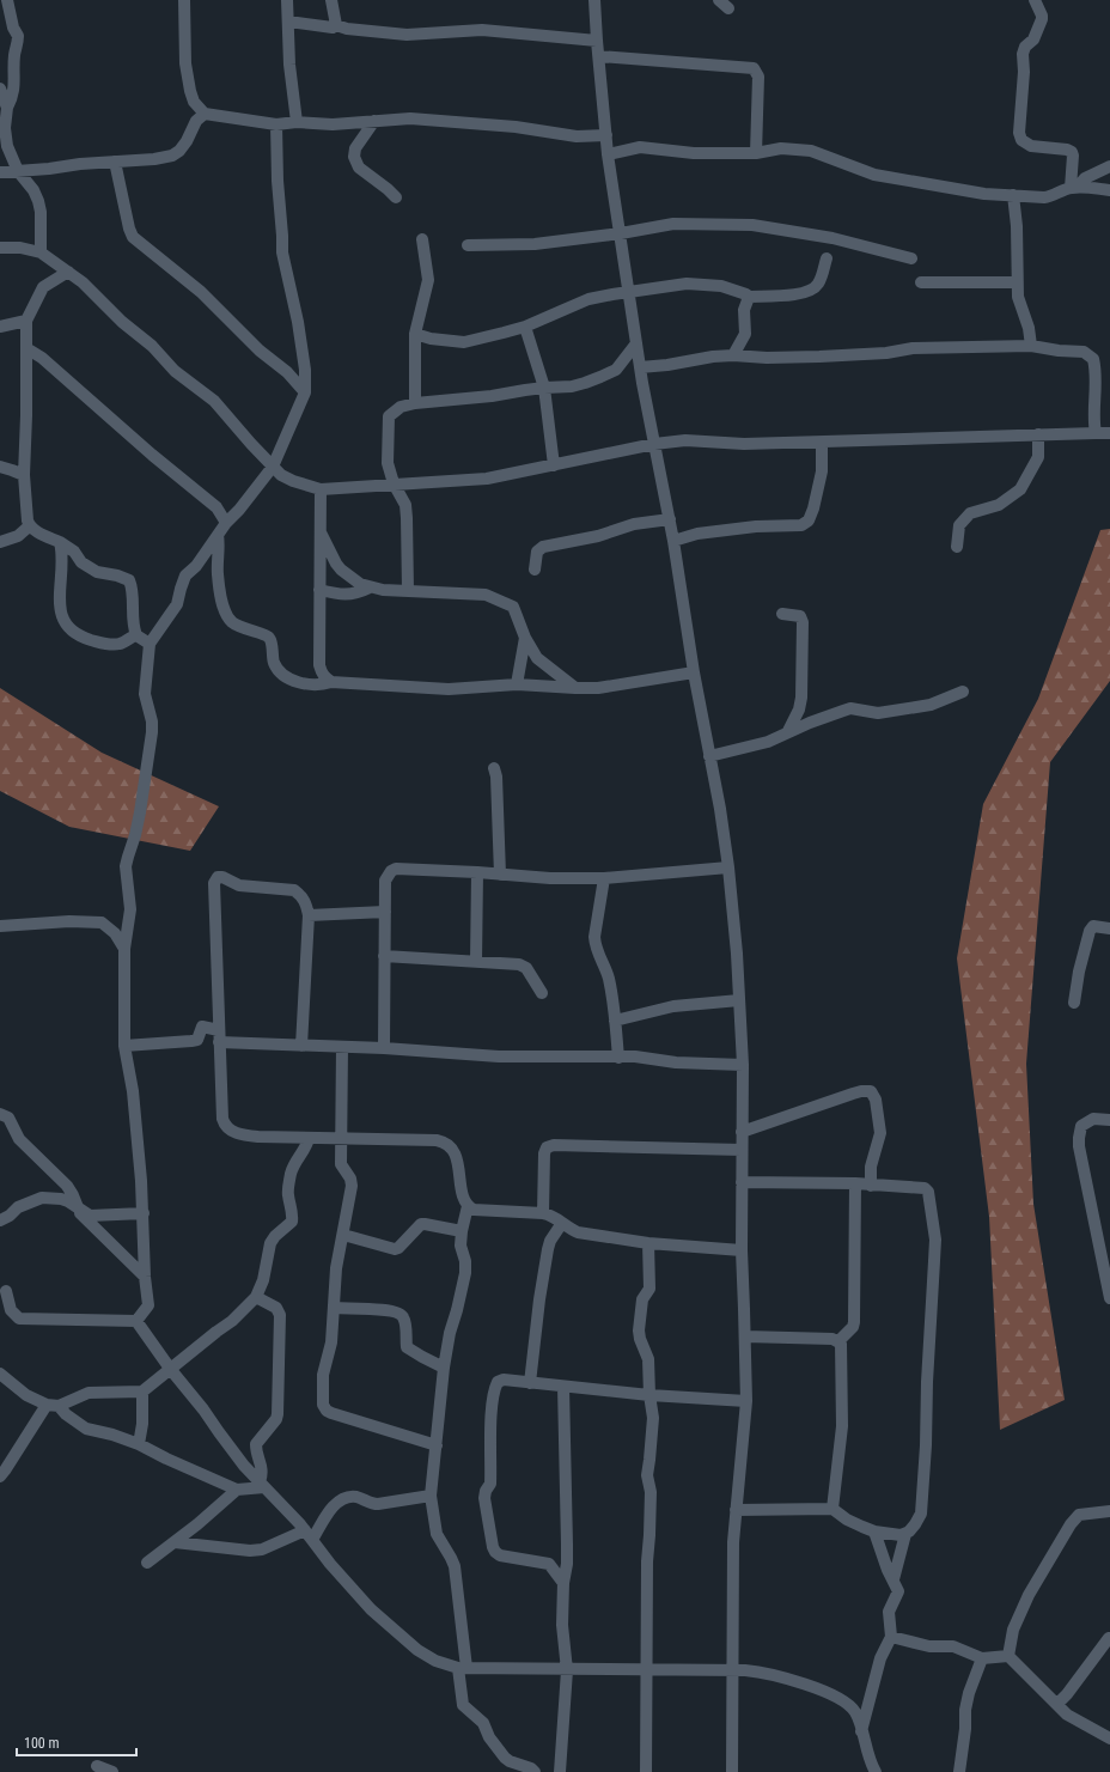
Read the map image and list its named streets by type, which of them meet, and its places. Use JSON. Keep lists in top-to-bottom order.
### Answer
{
  "scale_bar": "100 m"
}
